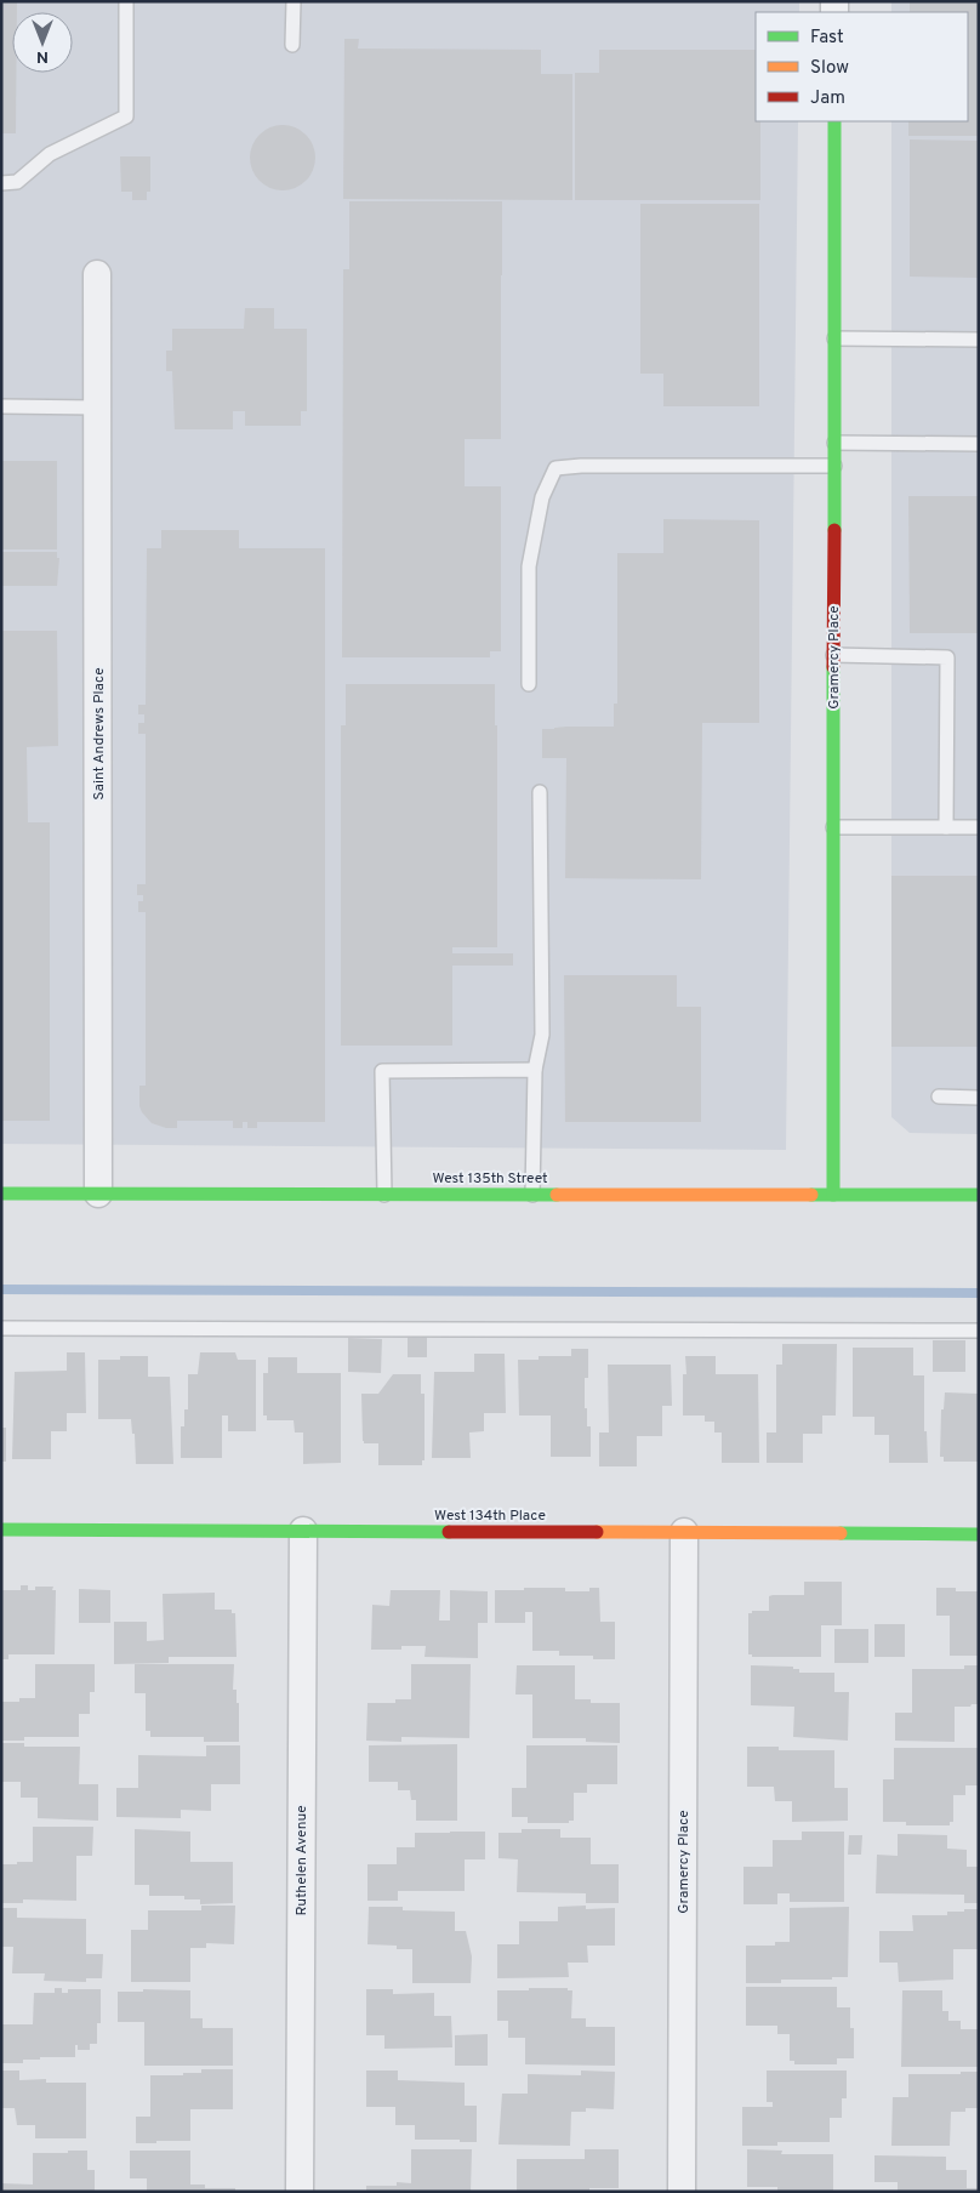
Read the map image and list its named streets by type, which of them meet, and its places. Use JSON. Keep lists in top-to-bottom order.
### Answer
{
  "streets": {
    "street": [
      "Gramercy Place",
      "Saint Andrews Place",
      "West 135th Street",
      "West 134th Place",
      "Ruthelen Avenue"
    ]
  },
  "crossings": [
    ["Gramercy Place", "West 135th Street"],
    ["Gramercy Place", "West 134th Place"],
    ["Saint Andrews Place", "West 135th Street"],
    ["West 134th Place", "Ruthelen Avenue"]
  ],
  "legend": ["Fast", "Slow", "Jam"],
  "north": "bottom"
}
